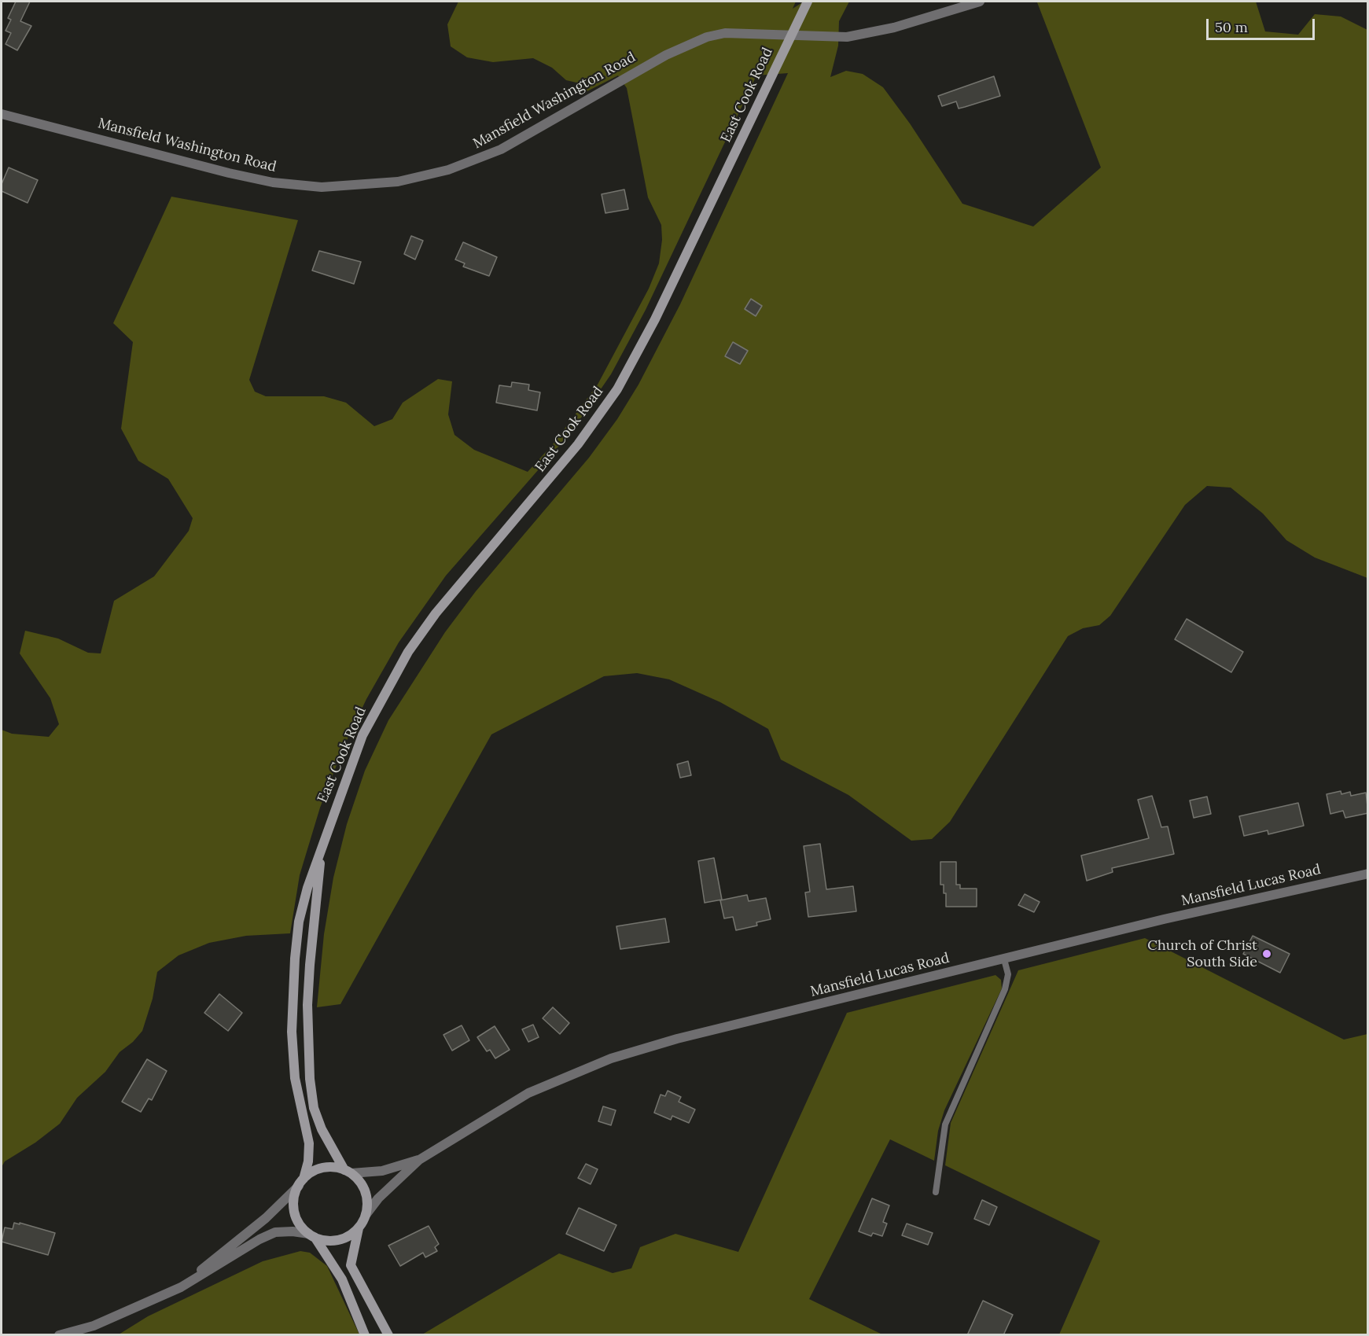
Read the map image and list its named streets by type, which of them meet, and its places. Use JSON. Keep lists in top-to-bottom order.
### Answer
{
  "streets": {
    "main road": ["East Cook Road"],
    "street": ["Mansfield Washington Road", "Mansfield Lucas Road"]
  },
  "crossings": [
    ["East Cook Road", "Mansfield Washington Road"],
    ["East Cook Road", "Mansfield Lucas Road"]
  ],
  "places": ["Church of Christ South Side"],
  "scale_bar": "50 m"
}
